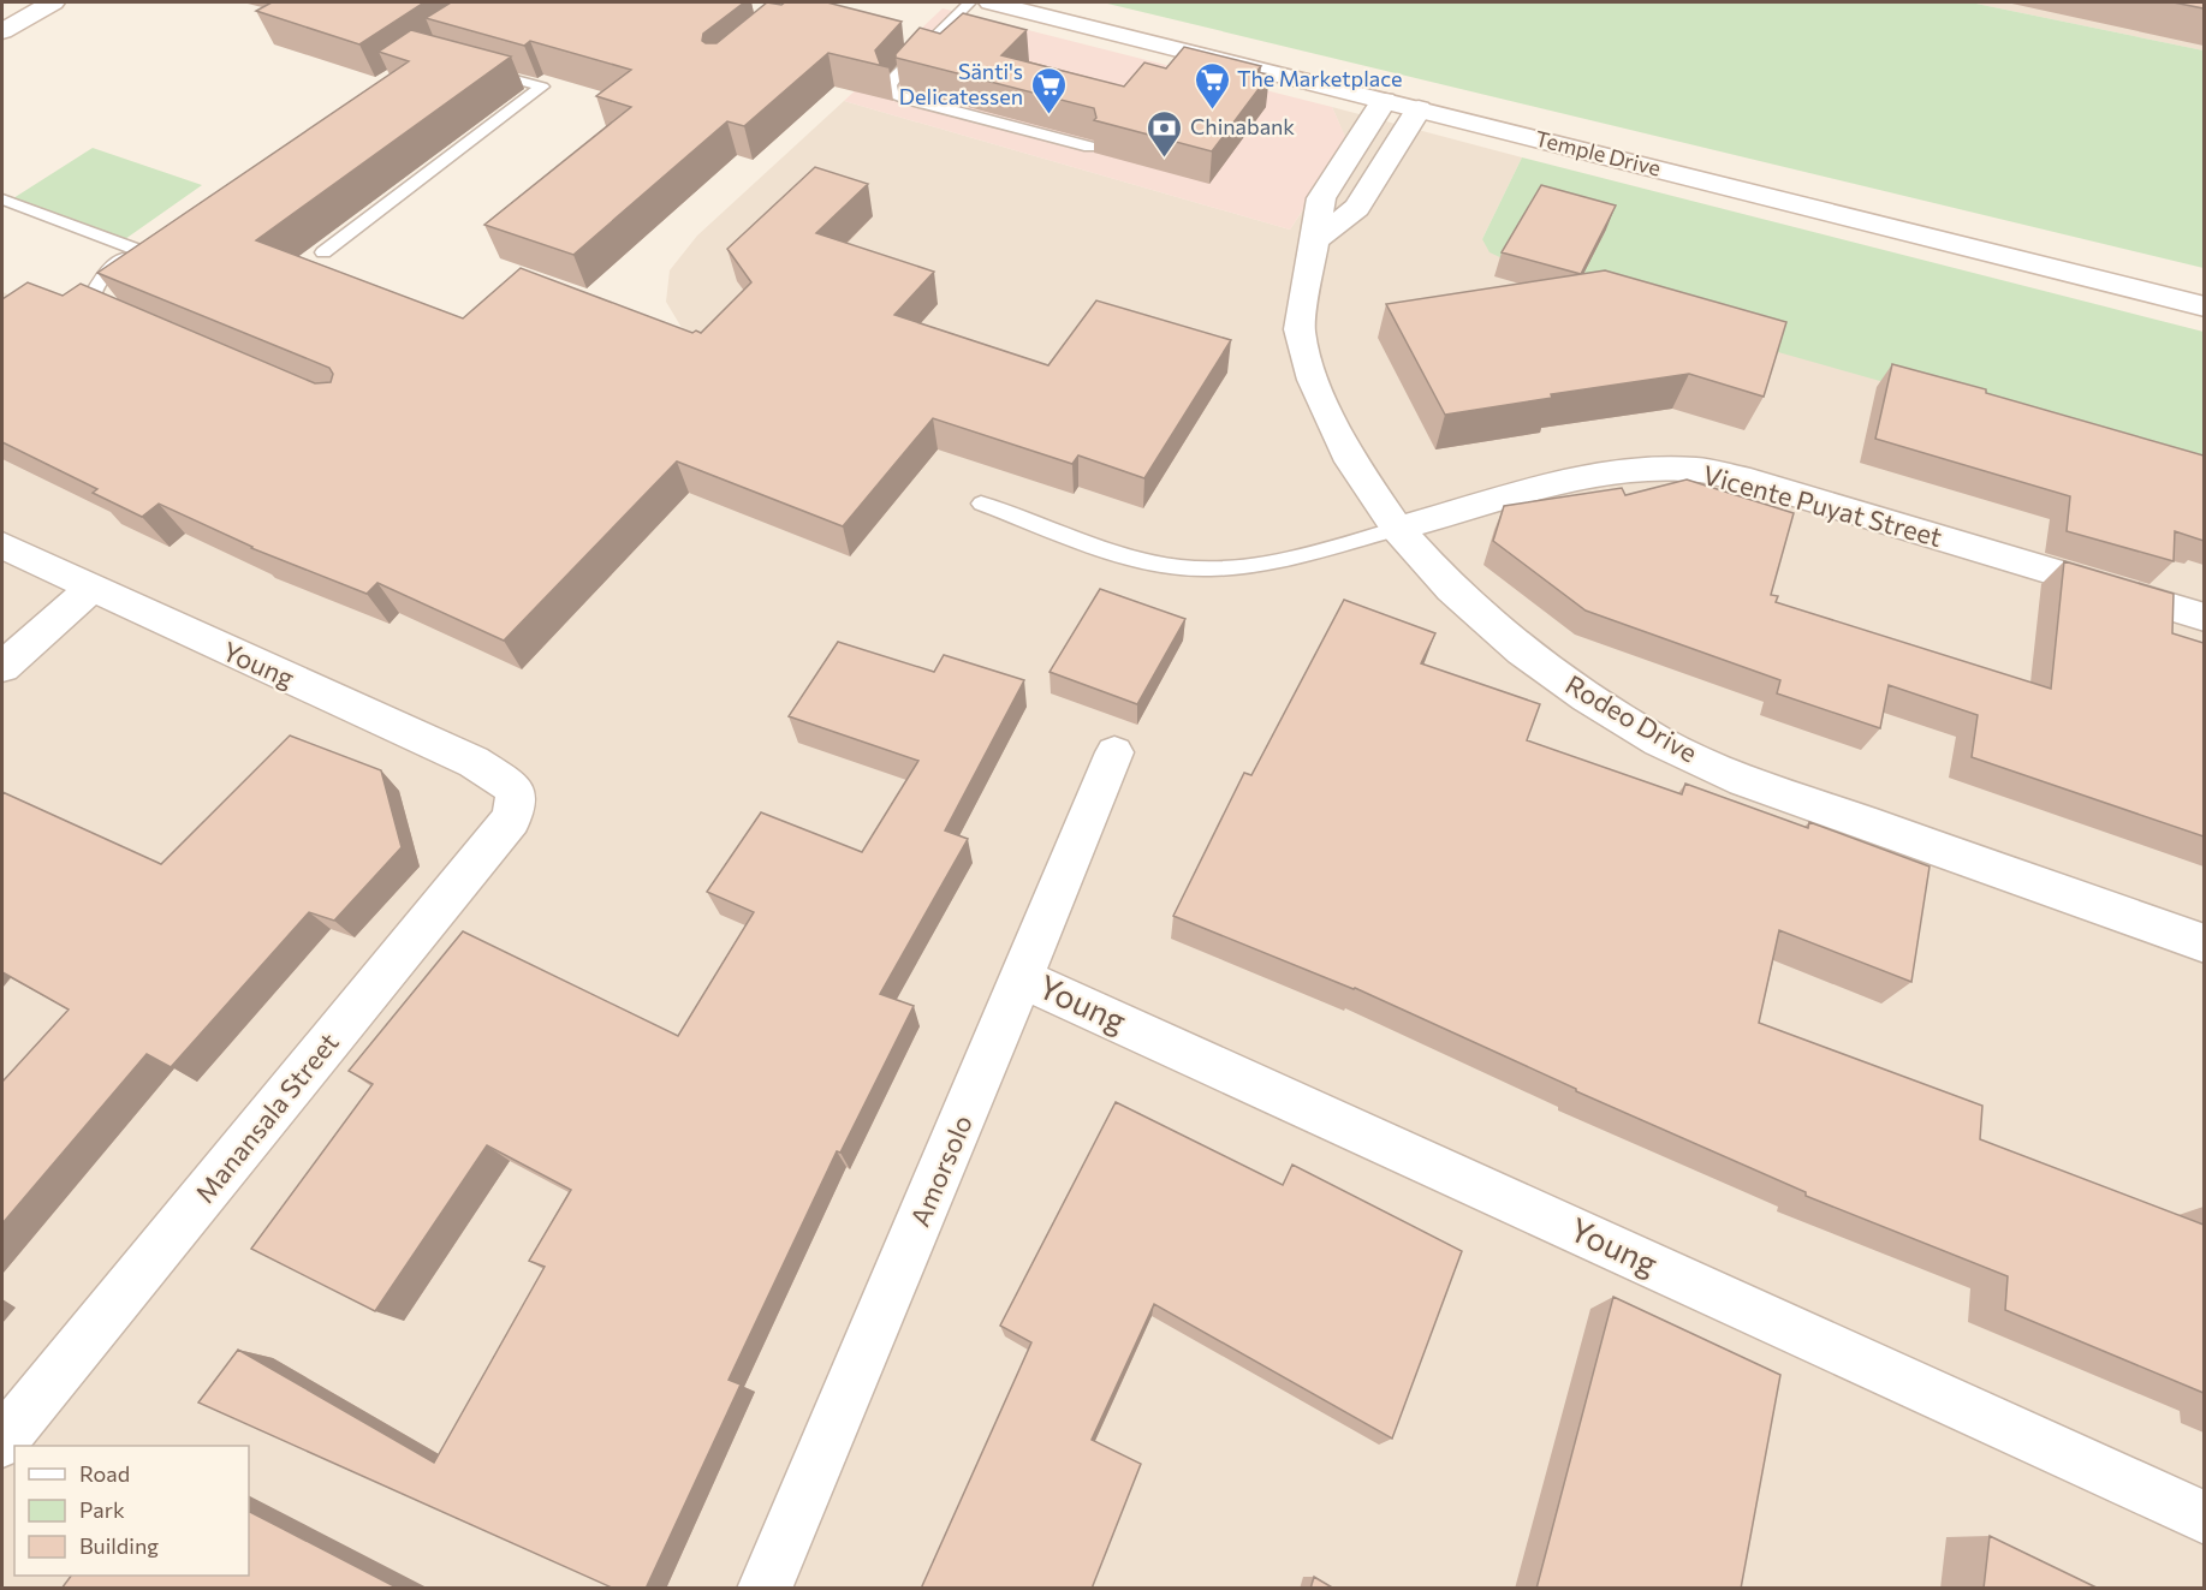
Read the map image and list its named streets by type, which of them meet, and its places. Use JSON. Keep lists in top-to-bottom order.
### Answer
{
  "streets": {
    "street": [
      "Temple Drive",
      "Vicente Puyat Street",
      "Young",
      "Rodeo Drive",
      "Manansala Street",
      "Amorsolo"
    ]
  },
  "crossings": [
    ["Temple Drive", "Rodeo Drive"],
    ["Vicente Puyat Street", "Rodeo Drive"],
    ["Young", "Manansala Street"],
    ["Young", "Amorsolo"]
  ],
  "places": {
    "supermarket": ["The Marketplace", "Sänti's Delicatessen"],
    "bank": ["Chinabank"]
  },
  "legend": ["Road", "Park", "Building"]
}
